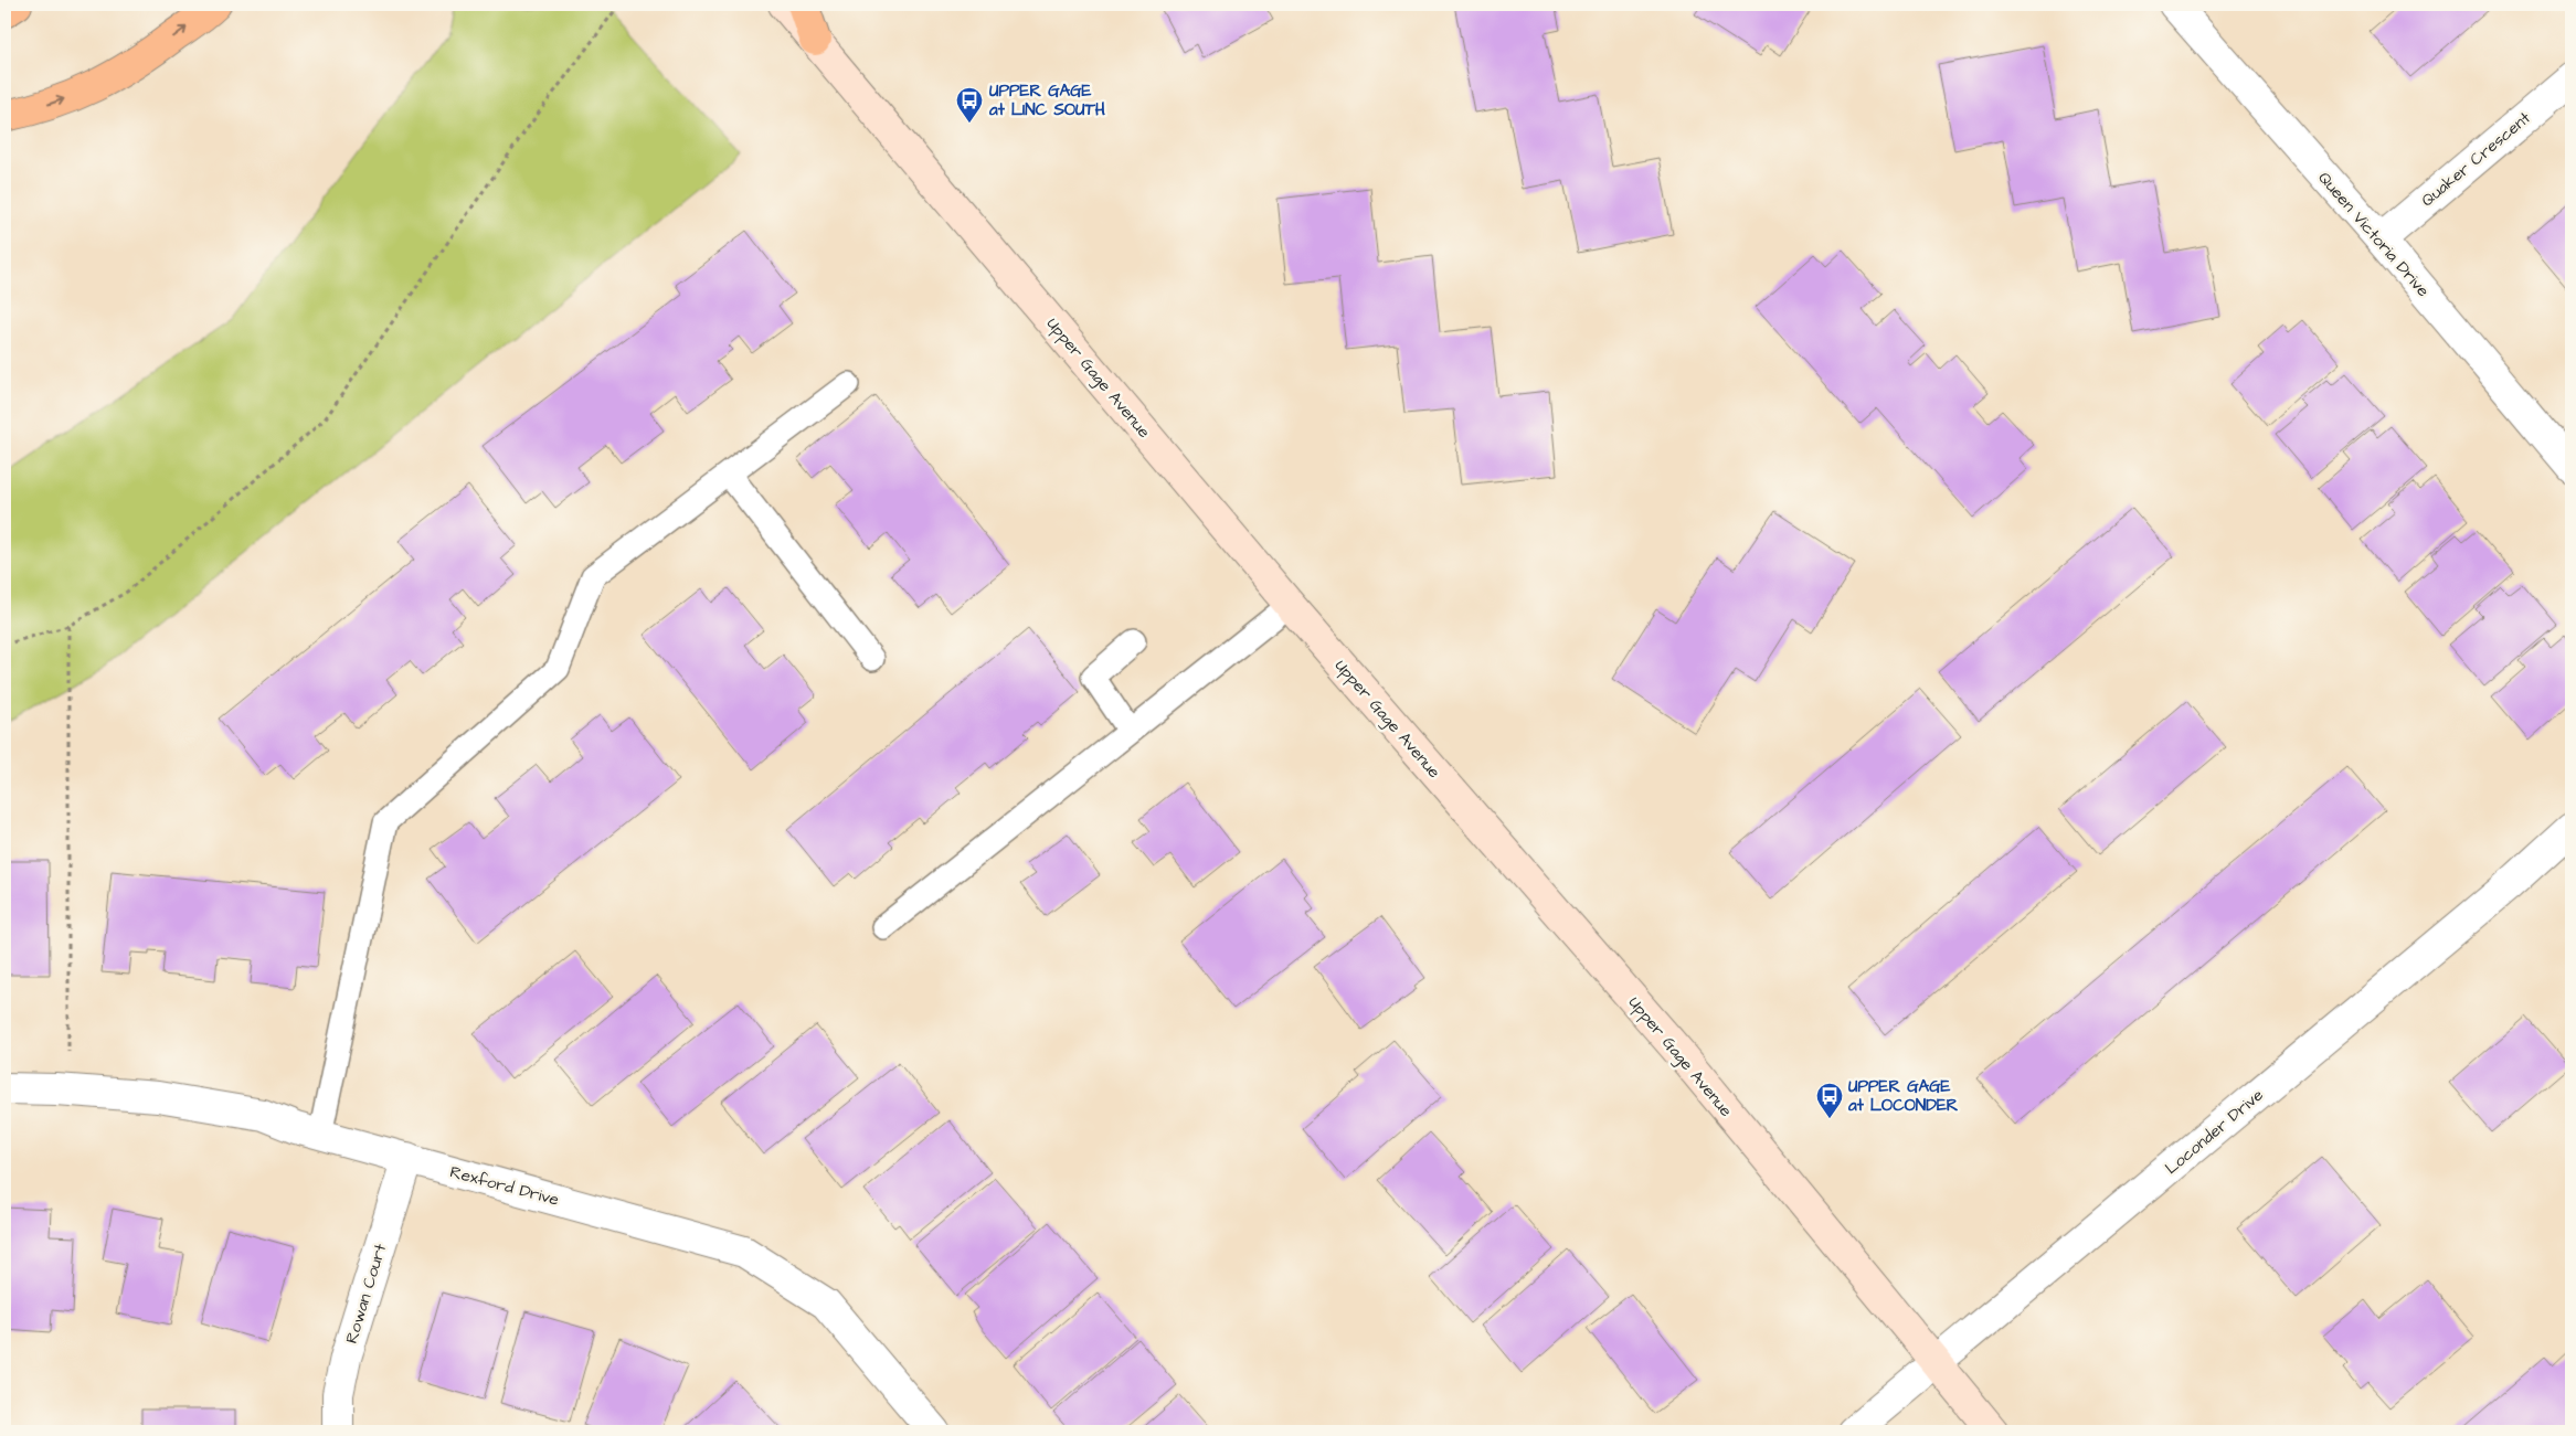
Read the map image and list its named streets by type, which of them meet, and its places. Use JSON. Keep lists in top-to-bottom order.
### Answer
{
  "streets": {
    "main road": ["Upper Gage Avenue"],
    "street": [
      "Quaker Crescent",
      "Queen Victoria Drive",
      "Loconder Drive",
      "Rexford Drive",
      "Rowan Court"
    ]
  },
  "crossings": [
    ["Quaker Crescent", "Queen Victoria Drive"],
    ["Upper Gage Avenue", "Loconder Drive"],
    ["Rexford Drive", "Rowan Court"]
  ],
  "places": {
    "bus stop": ["UPPER GAGE at LINC SOUTH", "UPPER GAGE at LOCONDER"]
  }
}
